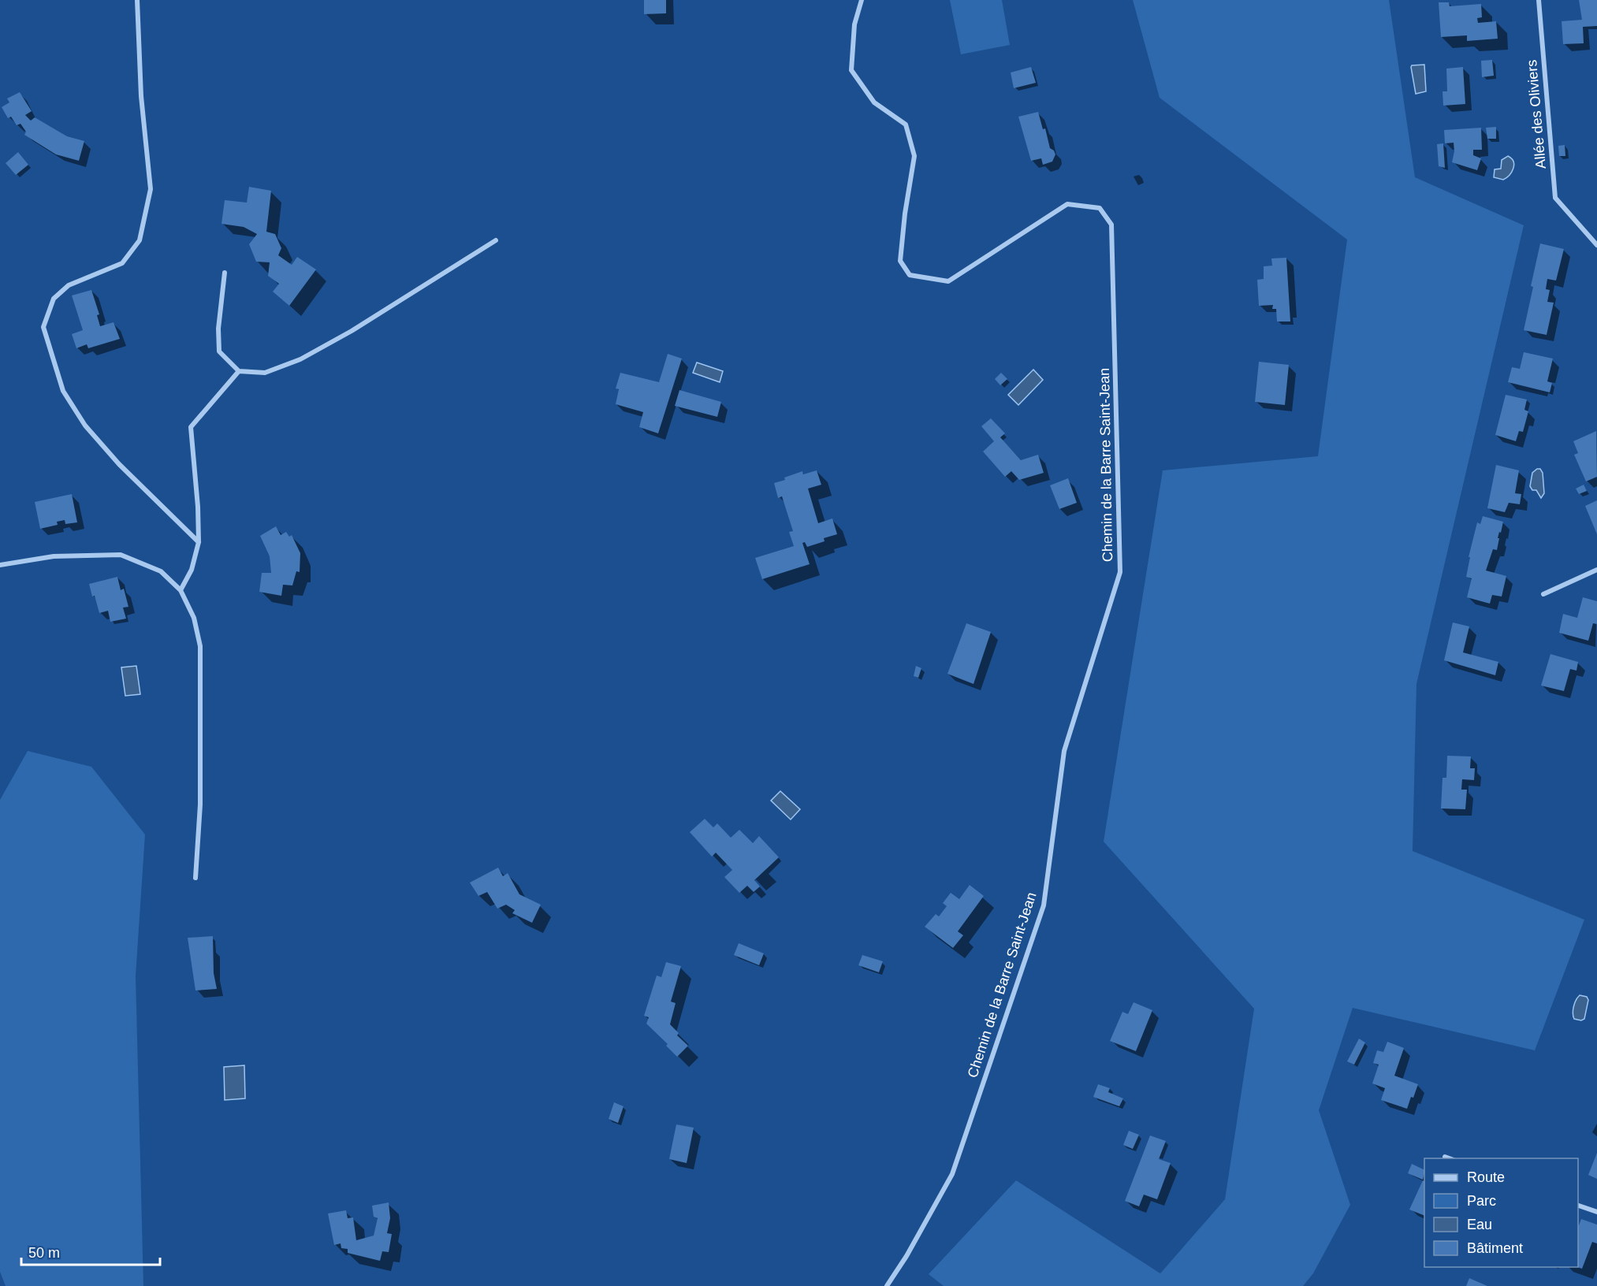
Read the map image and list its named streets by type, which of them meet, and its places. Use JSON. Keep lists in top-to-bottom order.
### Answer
{
  "streets": {
    "street": ["Allée des Oliviers", "Chemin de la Barre Saint-Jean"]
  },
  "legend": [
    "Route",
    "Parc",
    "Eau",
    "Bâtiment"
  ],
  "scale_bar": "50 m"
}
